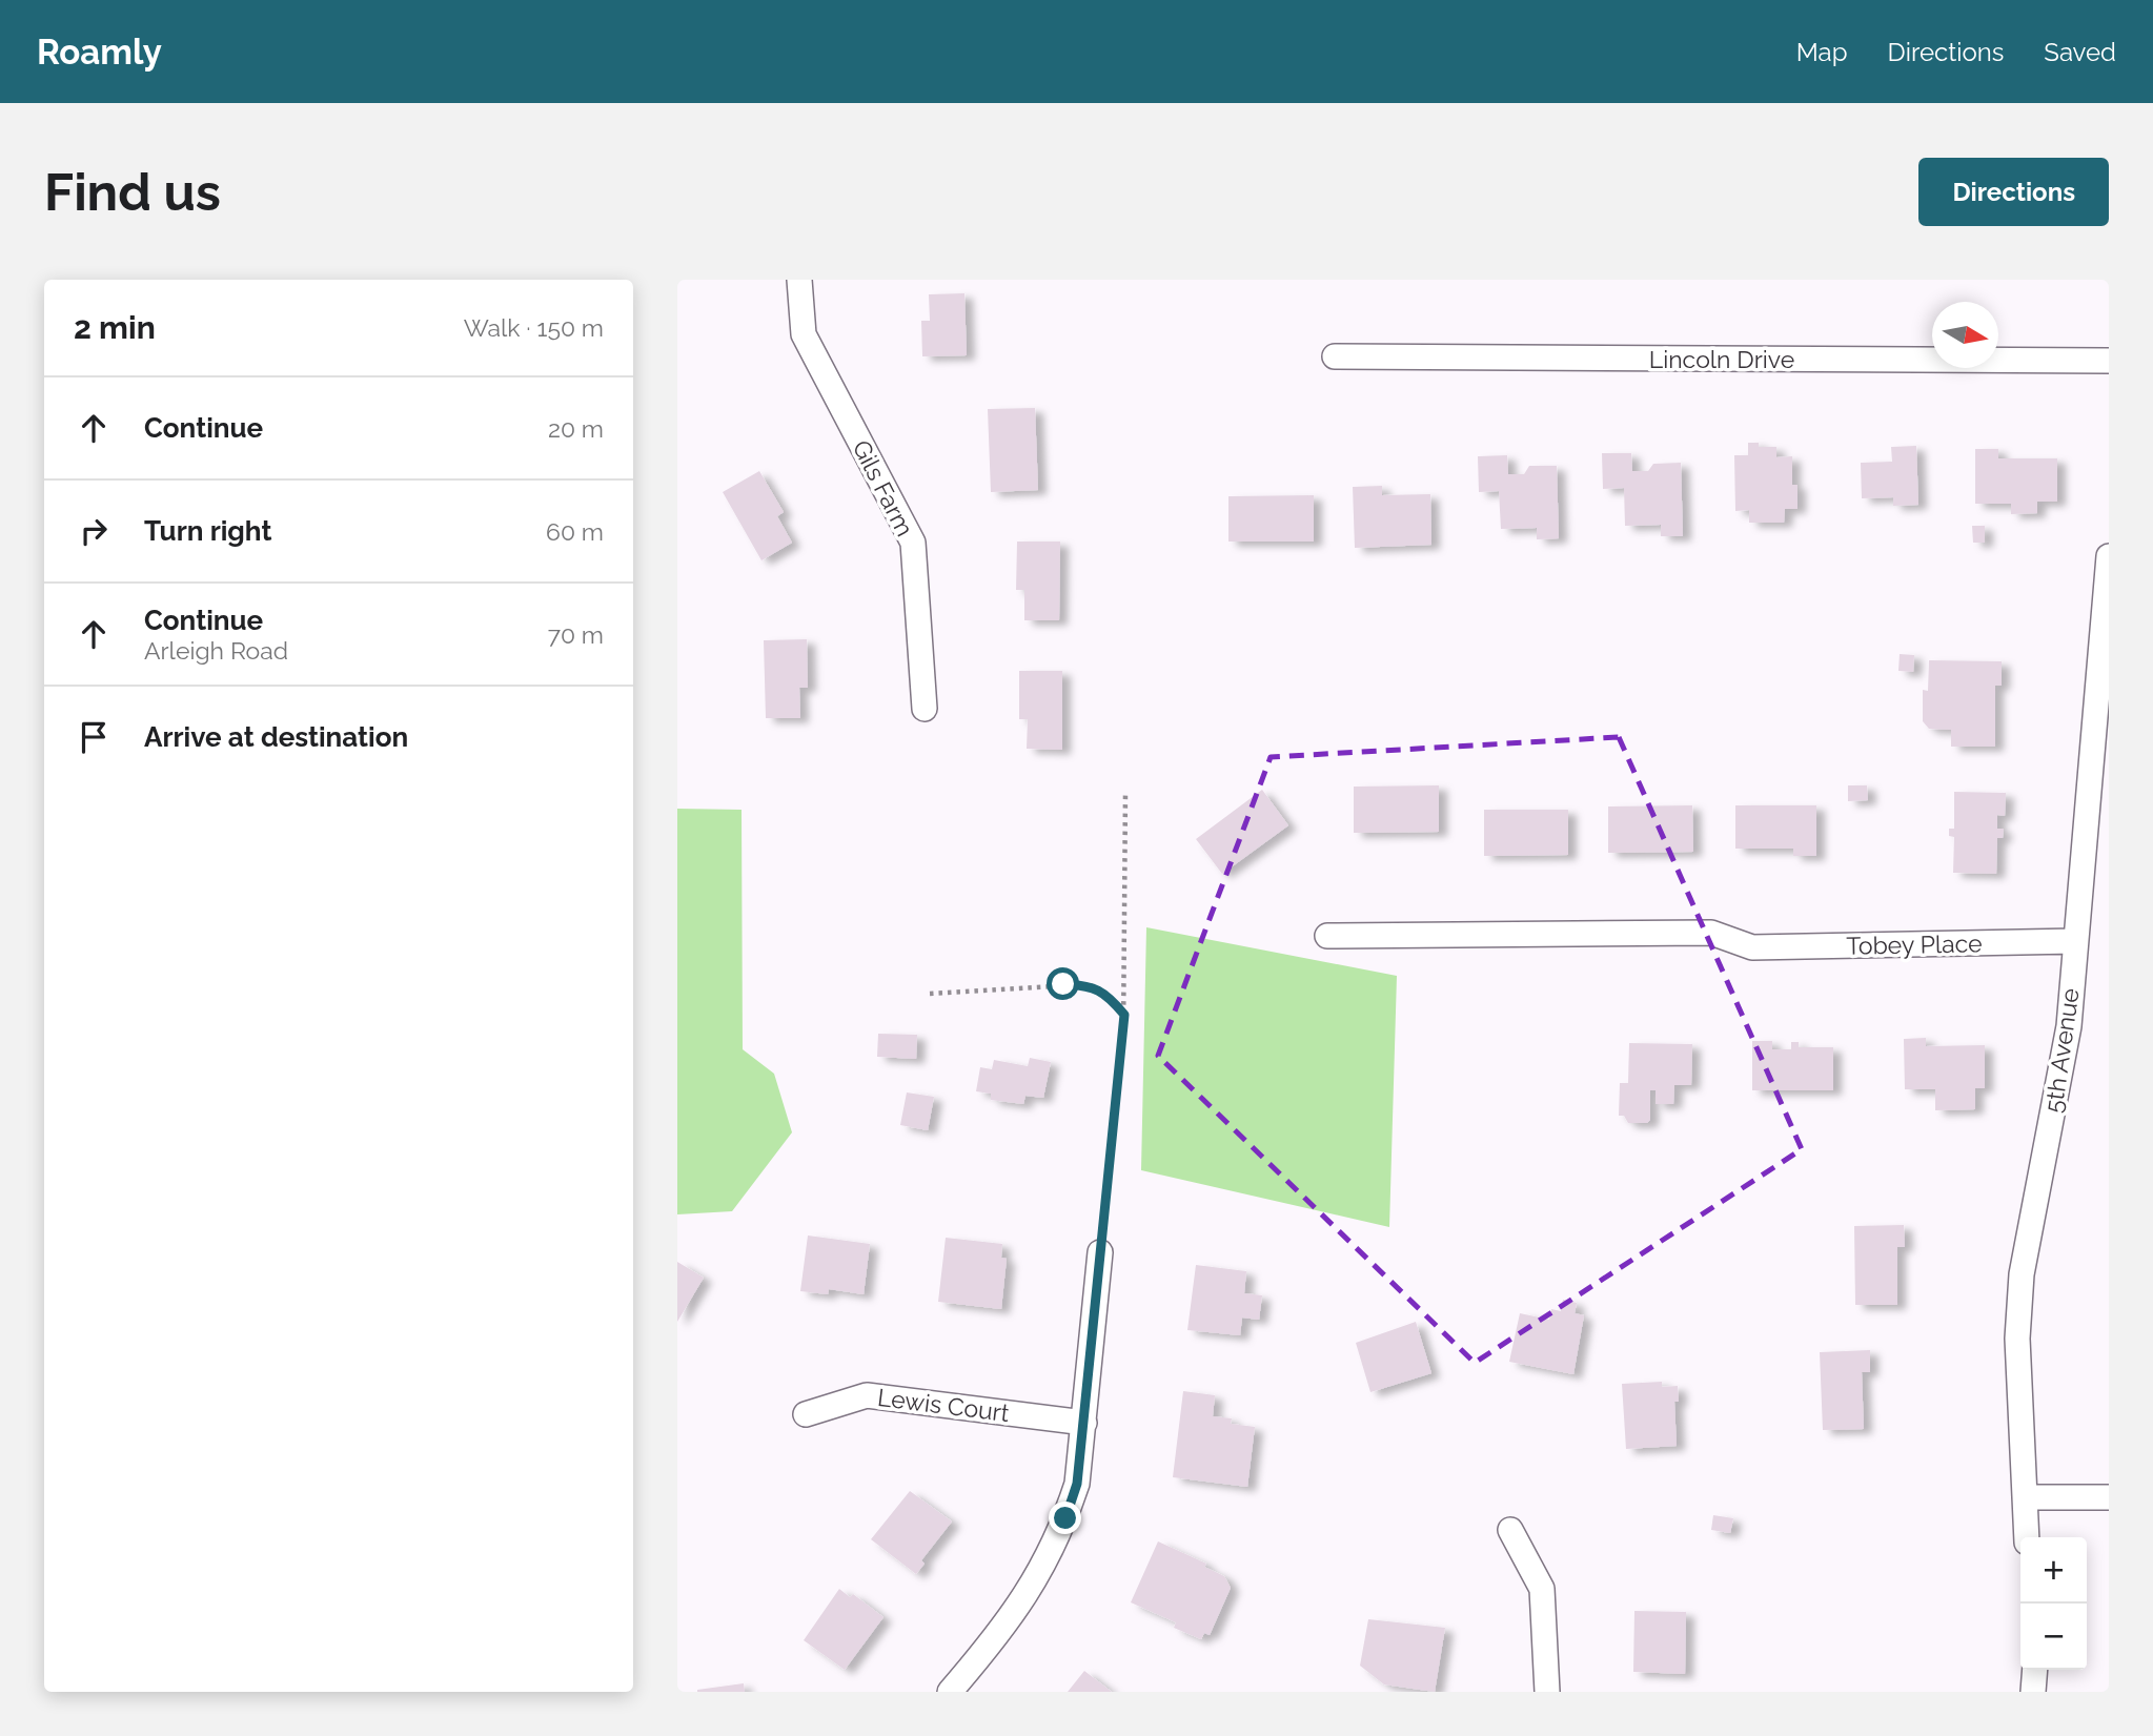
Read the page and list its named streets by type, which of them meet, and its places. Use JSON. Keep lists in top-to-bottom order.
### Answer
{
  "streets": {
    "street": [
      "Lincoln Drive",
      "Gils Farm",
      "Tobey Place",
      "5th Avenue",
      "Lewis Court"
    ]
  },
  "crossings": [
    ["Tobey Place", "5th Avenue"]
  ],
  "north": "right",
  "page": {
    "header": "Roamly",
    "nav": ["Map", "Directions", "Saved"],
    "buttons": "Directions",
    "title": "Find us",
    "heading": ["2 min", "Walk · 150 m"],
    "list": [
      ["Continue", "20 m"],
      ["Turn right", "60 m"],
      ["Continue", "Arleigh Road", "70 m"],
      "Arrive at destination"
    ],
    "map_buttons": ["+", "−"]
  }
}
